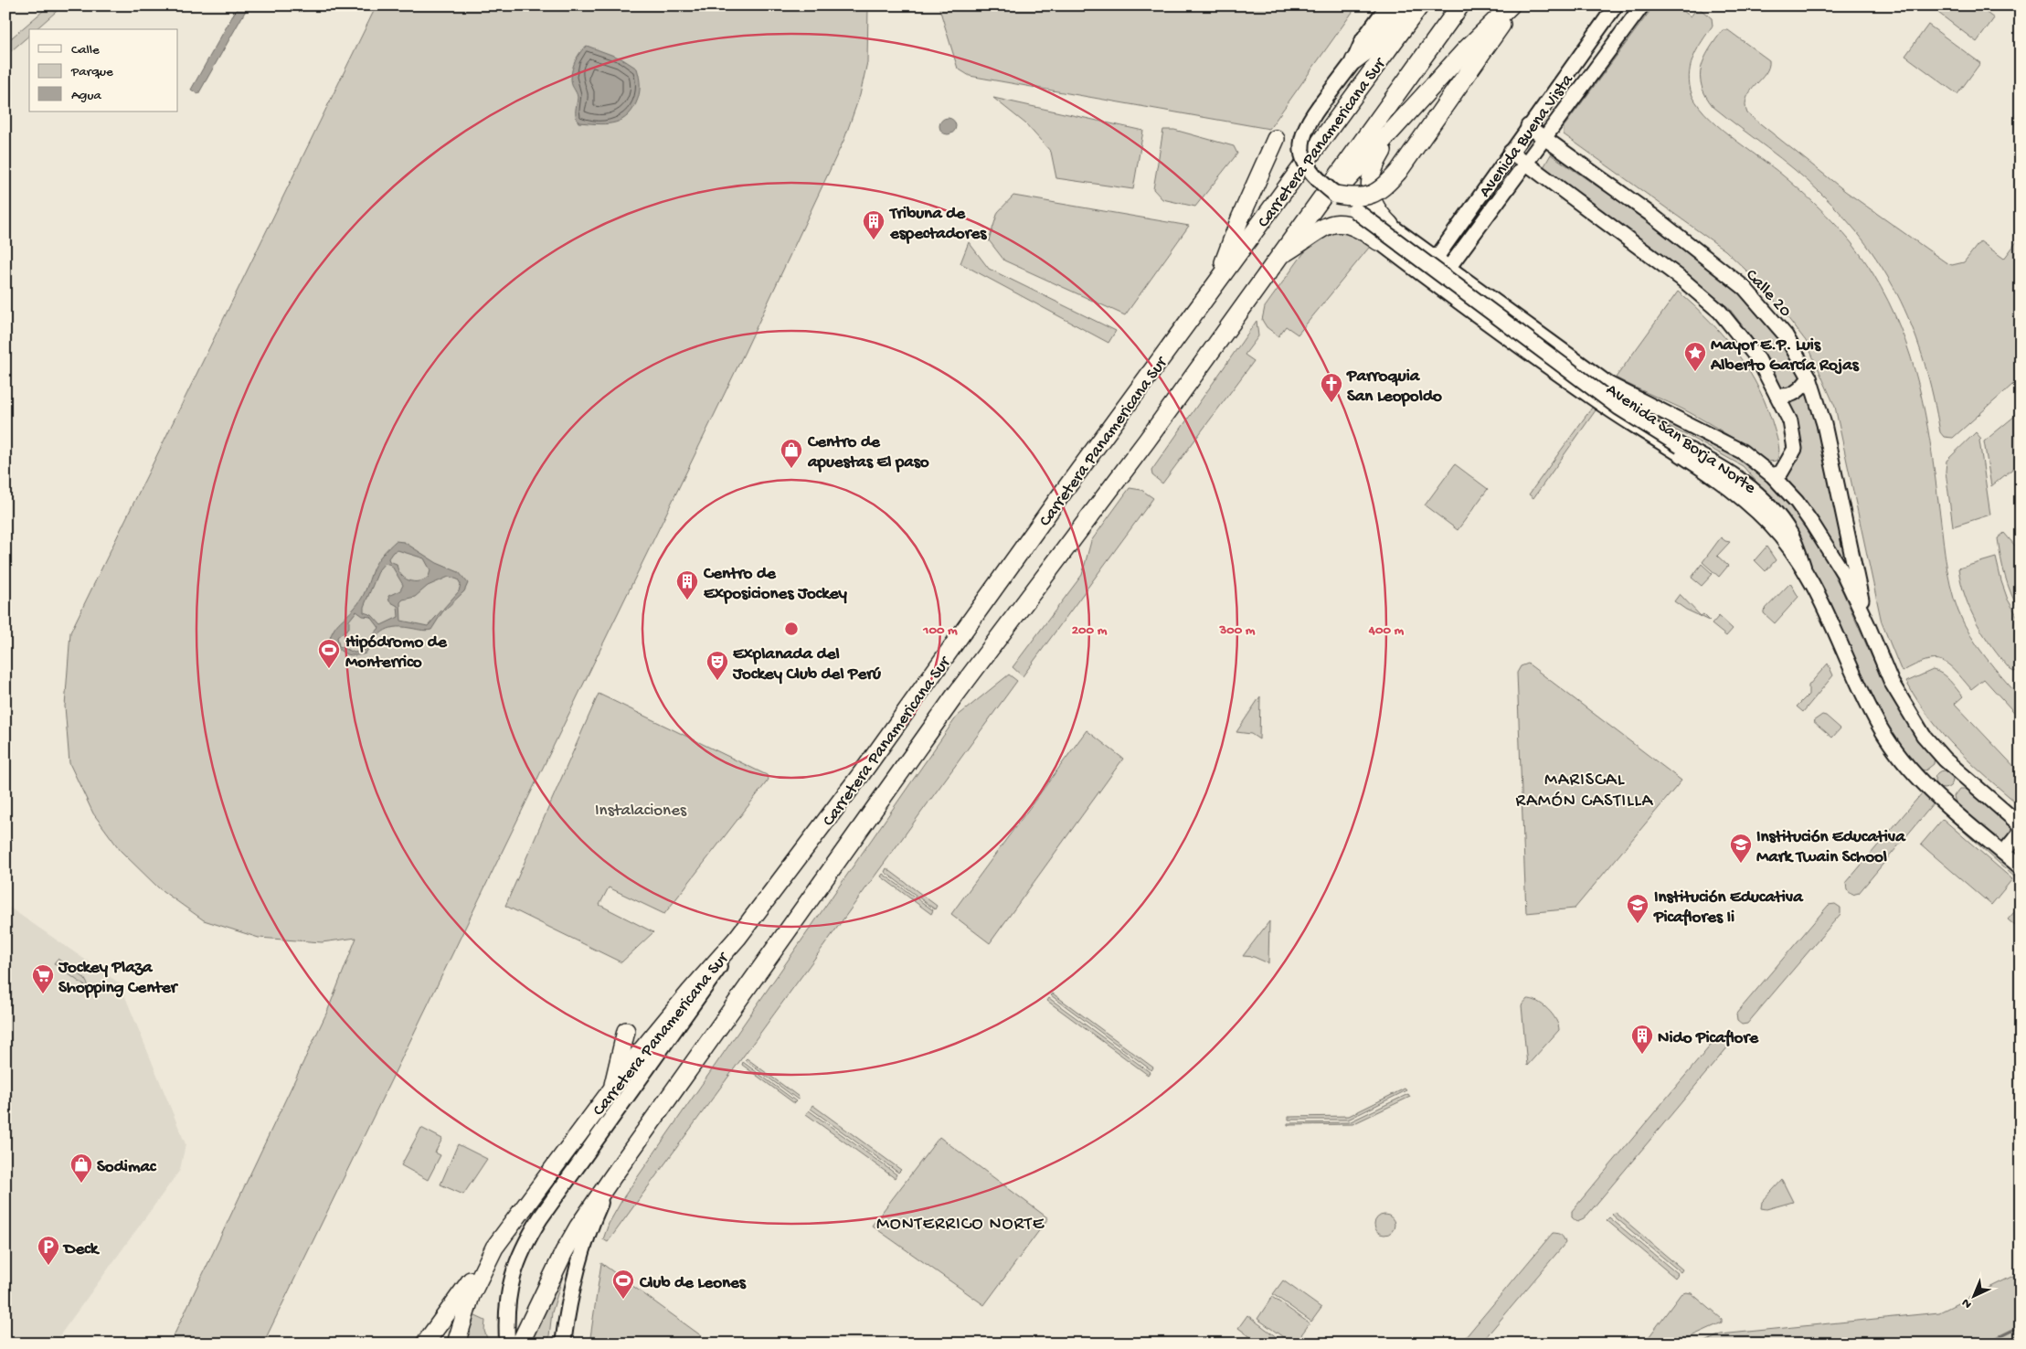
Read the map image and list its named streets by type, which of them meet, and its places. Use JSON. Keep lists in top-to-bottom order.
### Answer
{
  "streets": {
    "highway": ["Carretera Panamericana Sur"],
    "main road": ["Avenida Buena Vista", "Calle 20", "Avenida San Borja Norte"]
  },
  "crossings": [
    ["Avenida Buena Vista", "Calle 20"],
    ["Avenida Buena Vista", "Avenida San Borja Norte"],
    ["Calle 20", "Avenida San Borja Norte"]
  ],
  "districts": ["MARISCAL RAMÓN CASTILLA", "MONTERRICO NORTE"],
  "parks": ["Instalaciones"],
  "places": {
    "building": ["Tribuna de espectadores", "Centro de Exposiciones Jockey", "Nido Picaflore"],
    "place": ["Mayor E.P. Luis Alberto García Rojas"],
    "church": ["Parroquia San Leopoldo"],
    "shop": ["Centro de apuestas El paso", "Sodimac"],
    "sports": ["Hipódromo de Monterrico", "Club de Leones"],
    "theatre": ["Explanada del Jockey Club del Perú"],
    "school or university": ["Institución Educativa Mark Twain School", "Institución Educativa Picaflores Ii"],
    "supermarket": ["Jockey Plaza Shopping Center"],
    "parking": ["Deck"]
  },
  "legend": ["Calle", "Parque", "Agua"],
  "north": "bottom left",
  "rings": [
    "100 m",
    "200 m",
    "300 m",
    "400 m"
  ]
}
